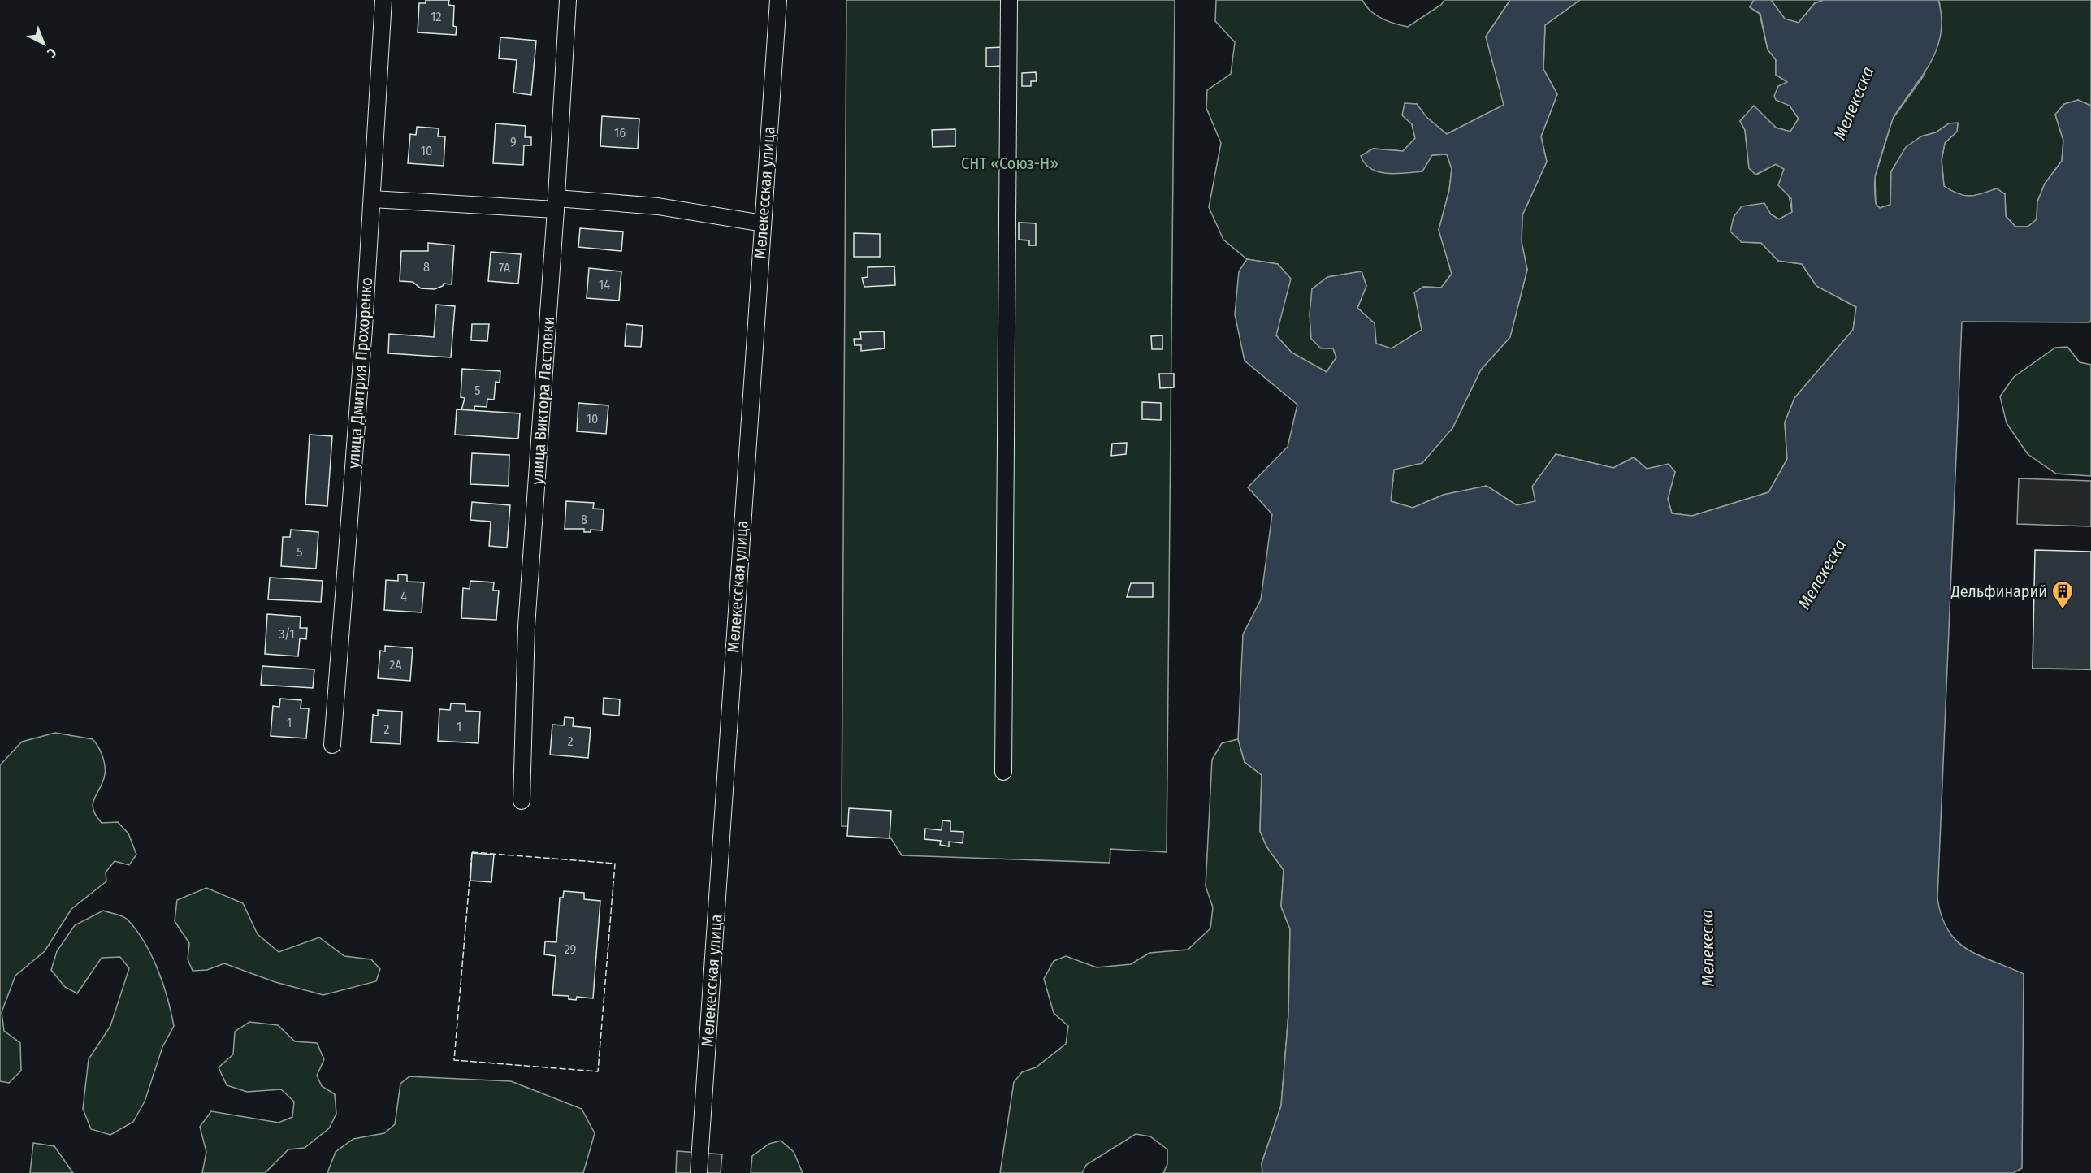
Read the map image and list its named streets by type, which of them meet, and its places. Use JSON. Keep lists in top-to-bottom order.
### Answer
{
  "streets": {
    "street": ["Мелекесская улица", "улица Дмитрия Прохоренко", "улица Виктора Ластовки"]
  },
  "water": ["Мелекеска"],
  "parks": ["СНТ «Союз-Н»"],
  "places": {
    "building": ["Дельфинарий"]
  },
  "house_numbers": [
    "12",
    "16",
    "9",
    "10",
    "8",
    "7А",
    "14",
    "5",
    "10",
    "8",
    "5",
    "4",
    "3/1",
    "2А",
    "1",
    "1",
    "2",
    "2",
    "29"
  ],
  "north": "bottom right"
}
